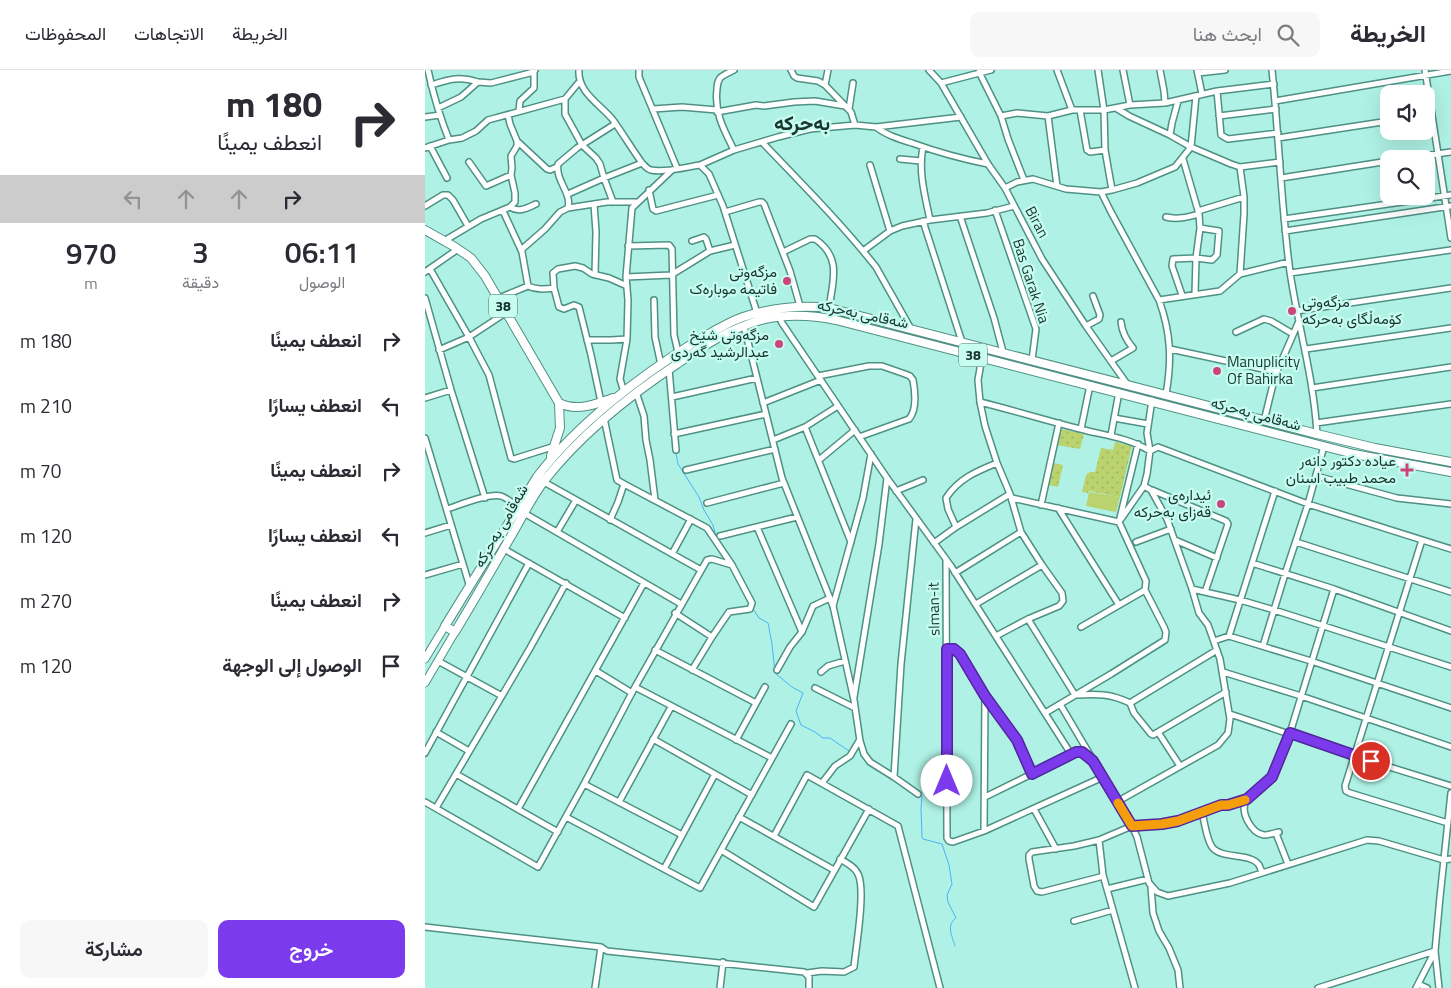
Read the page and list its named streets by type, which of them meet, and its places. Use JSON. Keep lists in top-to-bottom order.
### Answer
{
  "streets": {
    "main road": ["38", "شەقامی بەحرکە"],
    "street": ["Biran", "Bas Garak Nia", "slman-it"]
  },
  "crossings": [
    ["Biran", "شەقامی بەحرکە"],
    ["Bas Garak Nia", "شەقامی بەحرکە"],
    ["38", "شەقامی بەحرکە"]
  ],
  "districts": ["بەحرکە"],
  "places": {
    "other": [
      "مزگەوتی فاتیمە موبارەک",
      "مزگەوتی کۆمەڵگای بەحرکە",
      "مزگەوتی شێخ عبدالرشید گەردی",
      "Manuplicity Of Bahirka",
      "ئیدارەی قەزای بەحرکە"
    ],
    "health": ["عياده دكتور دانەر محمد طبيب اسنان"]
  },
  "page": {
    "header": "الخريطة",
    "search": "ابحث هنا",
    "nav": ["الخريطة", "الاتجاهات", "المحفوظات"],
    "turn": ["180 m", "انعطف يمينًا"],
    "eta": [
      "06:11",
      "الوصول",
      "3",
      "دقيقة",
      "970",
      "m"
    ],
    "list": [
      {
        "name": "انعطف يمينًا",
        "value": "180 m"
      },
      {
        "name": "انعطف يسارًا",
        "value": "210 m"
      },
      {
        "name": "انعطف يمينًا",
        "value": "70 m"
      },
      {
        "name": "انعطف يسارًا",
        "value": "120 m"
      },
      {
        "name": "انعطف يمينًا",
        "value": "270 m"
      },
      {
        "name": "الوصول إلى الوجهة",
        "value": "120 m"
      }
    ],
    "buttons": ["خروج", "مشاركة"]
  }
}
